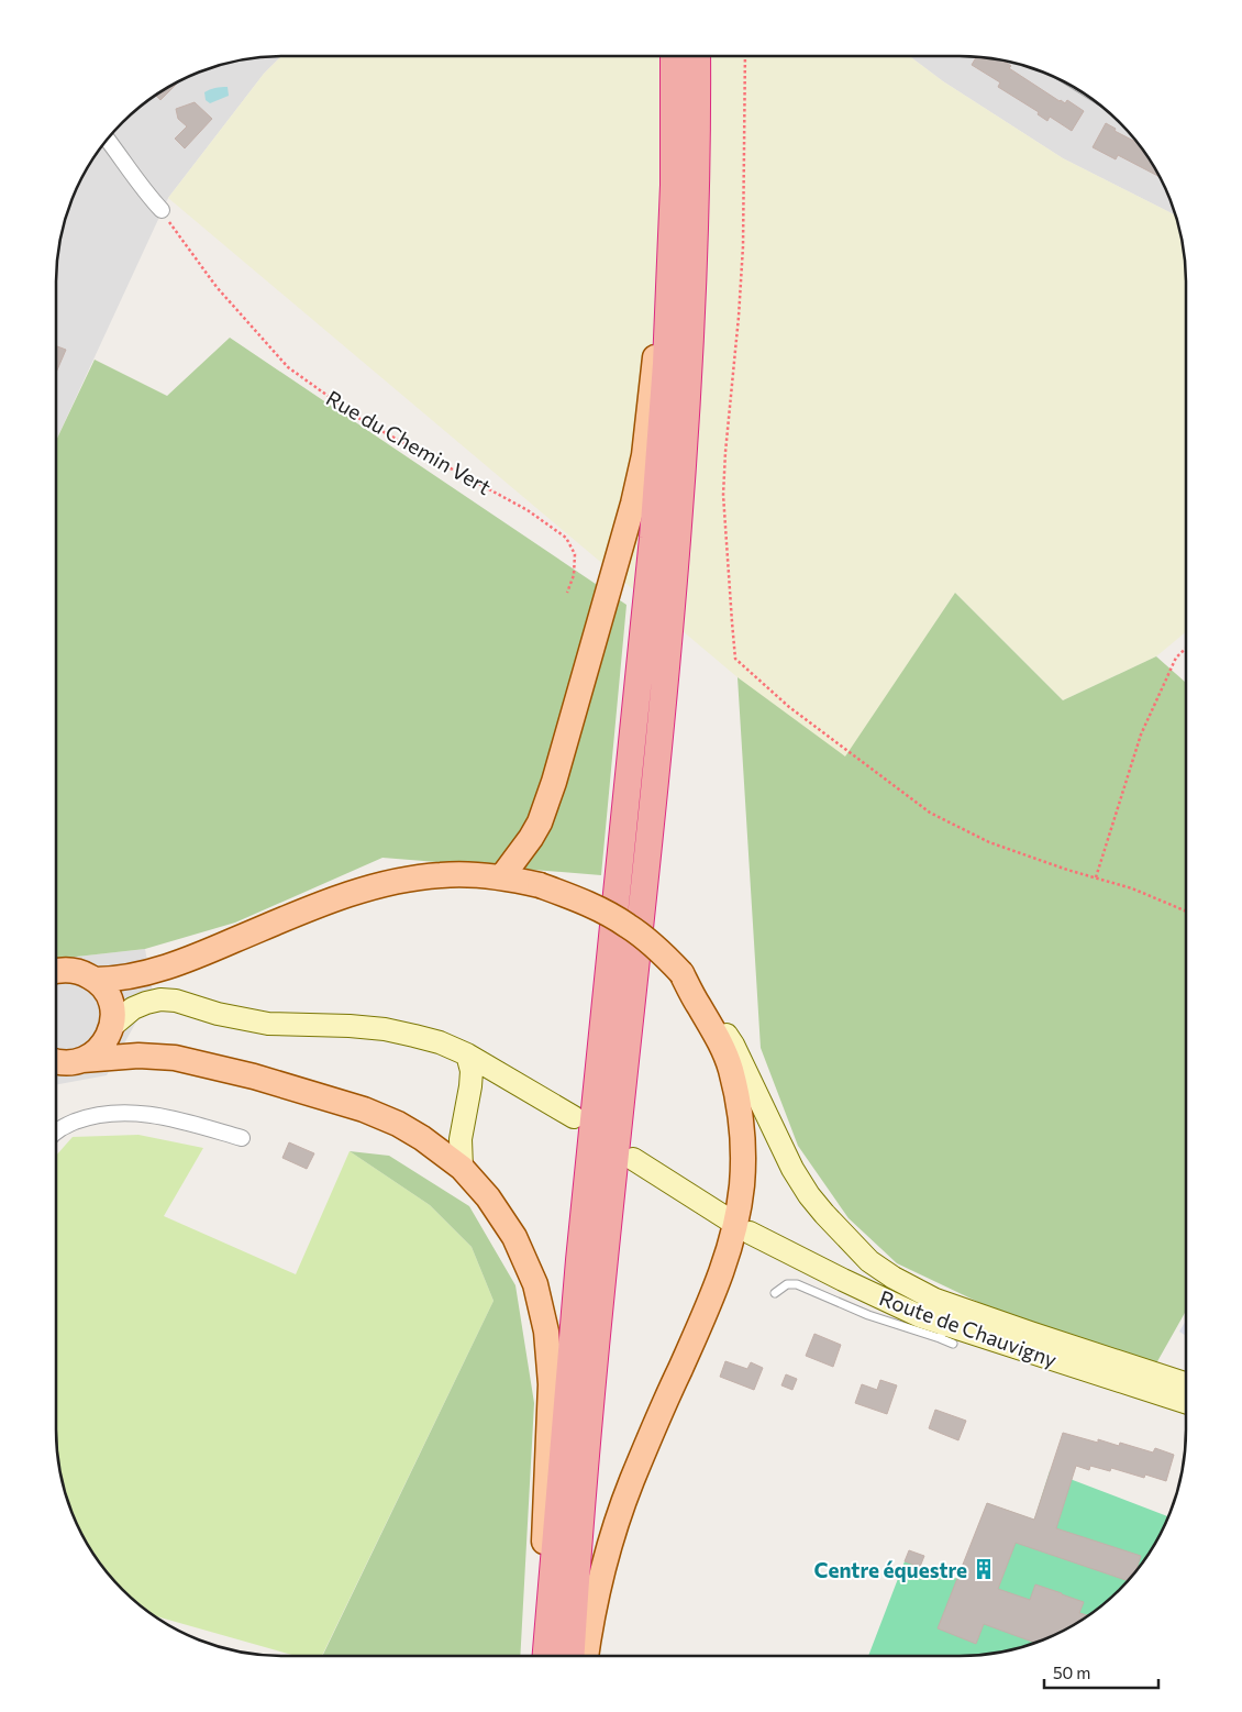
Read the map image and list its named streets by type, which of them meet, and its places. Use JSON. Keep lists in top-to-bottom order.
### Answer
{
  "streets": {
    "main road": ["Route de Chauvigny"],
    "path": ["Rue du Chemin Vert"]
  },
  "places": {
    "building": ["Centre équestre"]
  },
  "scale_bar": "50 m"
}
